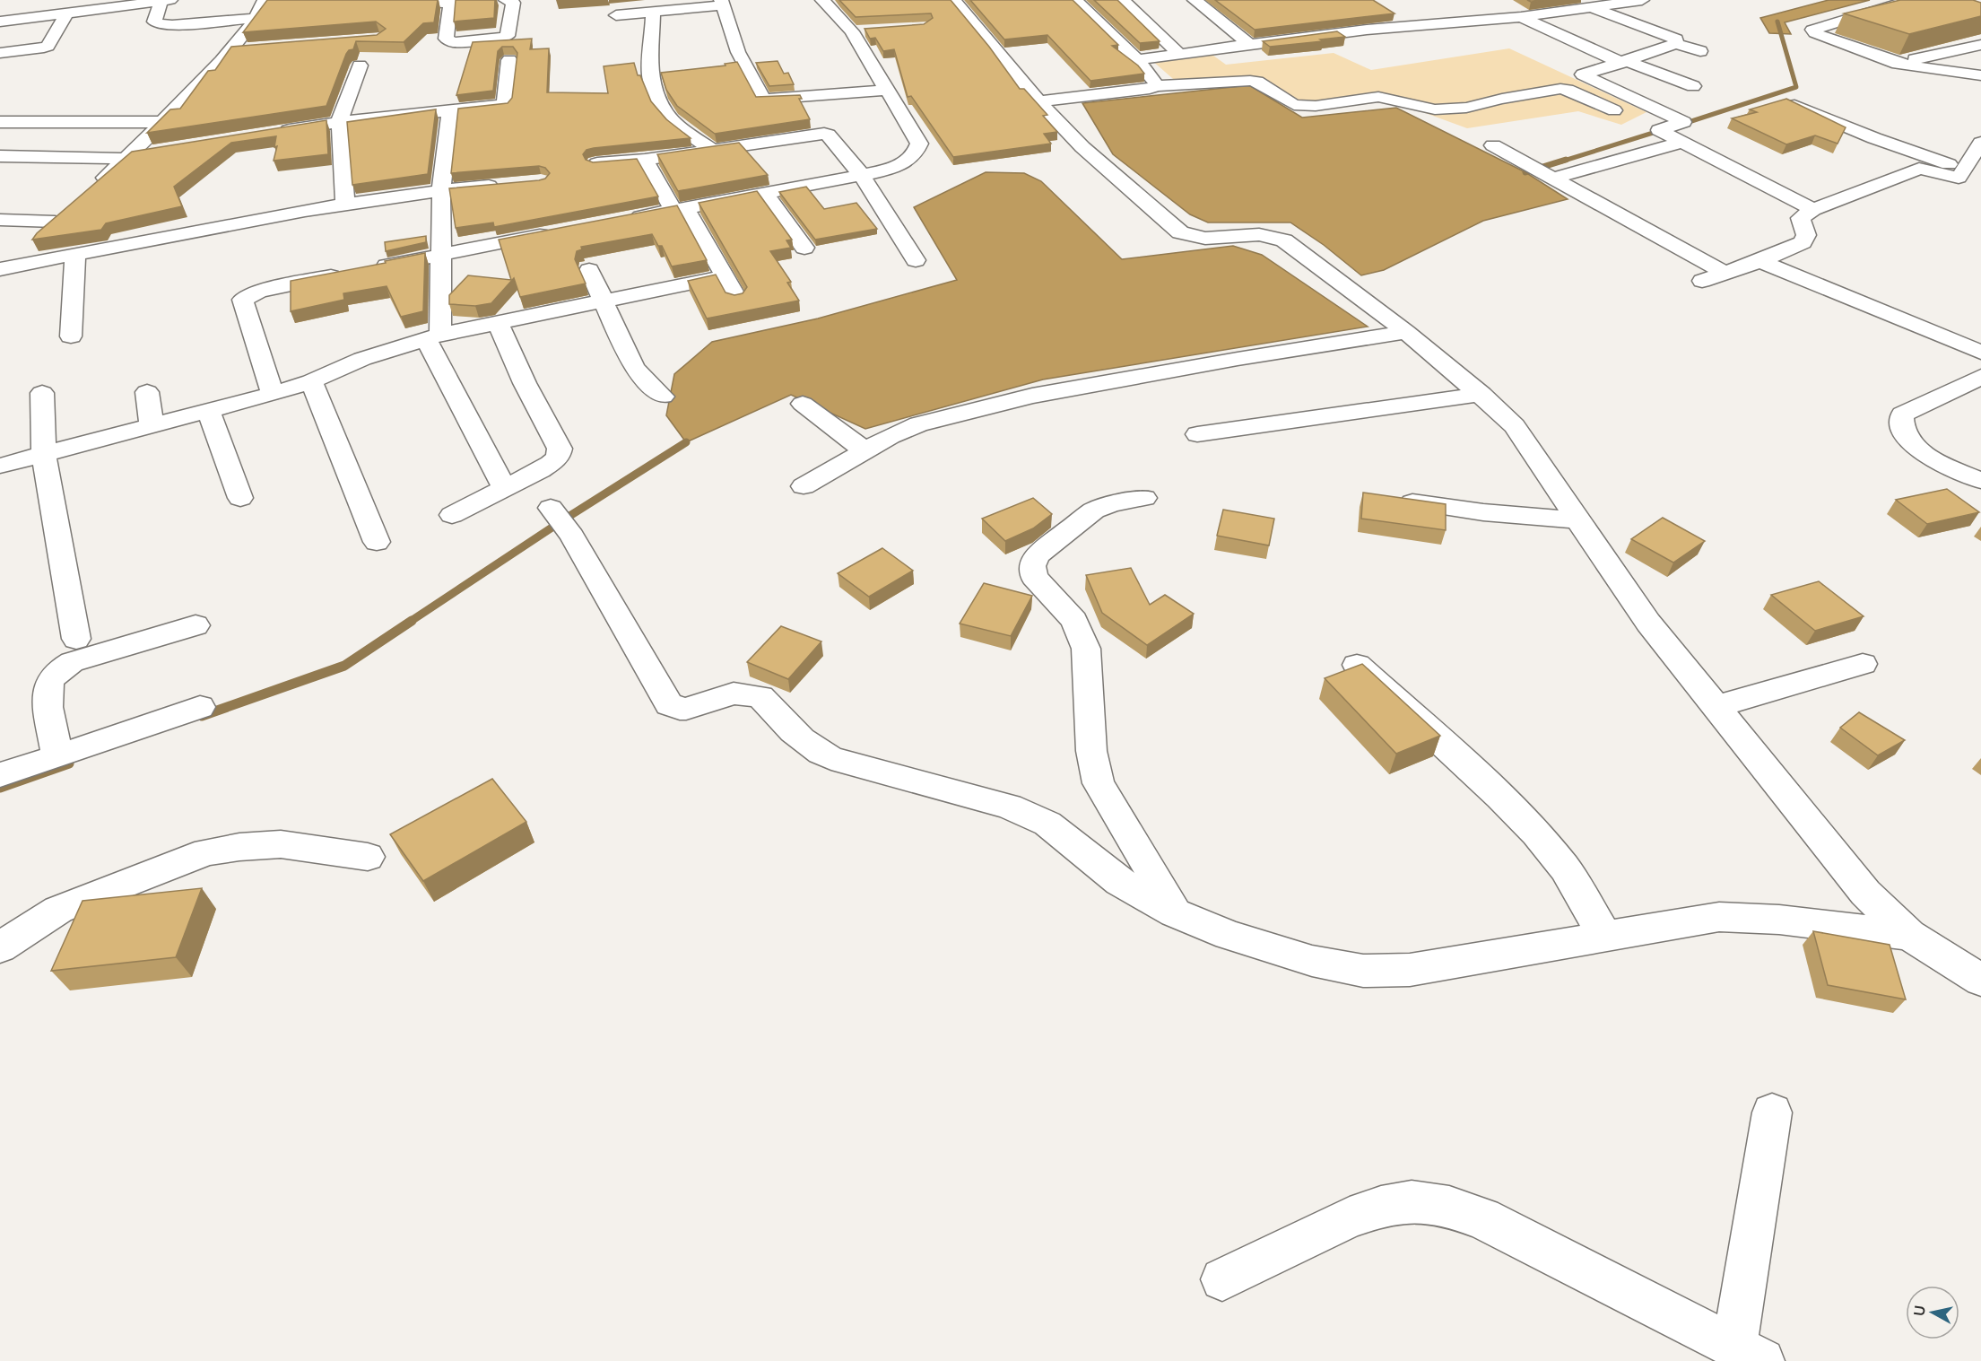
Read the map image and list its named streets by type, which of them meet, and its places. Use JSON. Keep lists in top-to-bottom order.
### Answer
{
  "north": "left"
}
